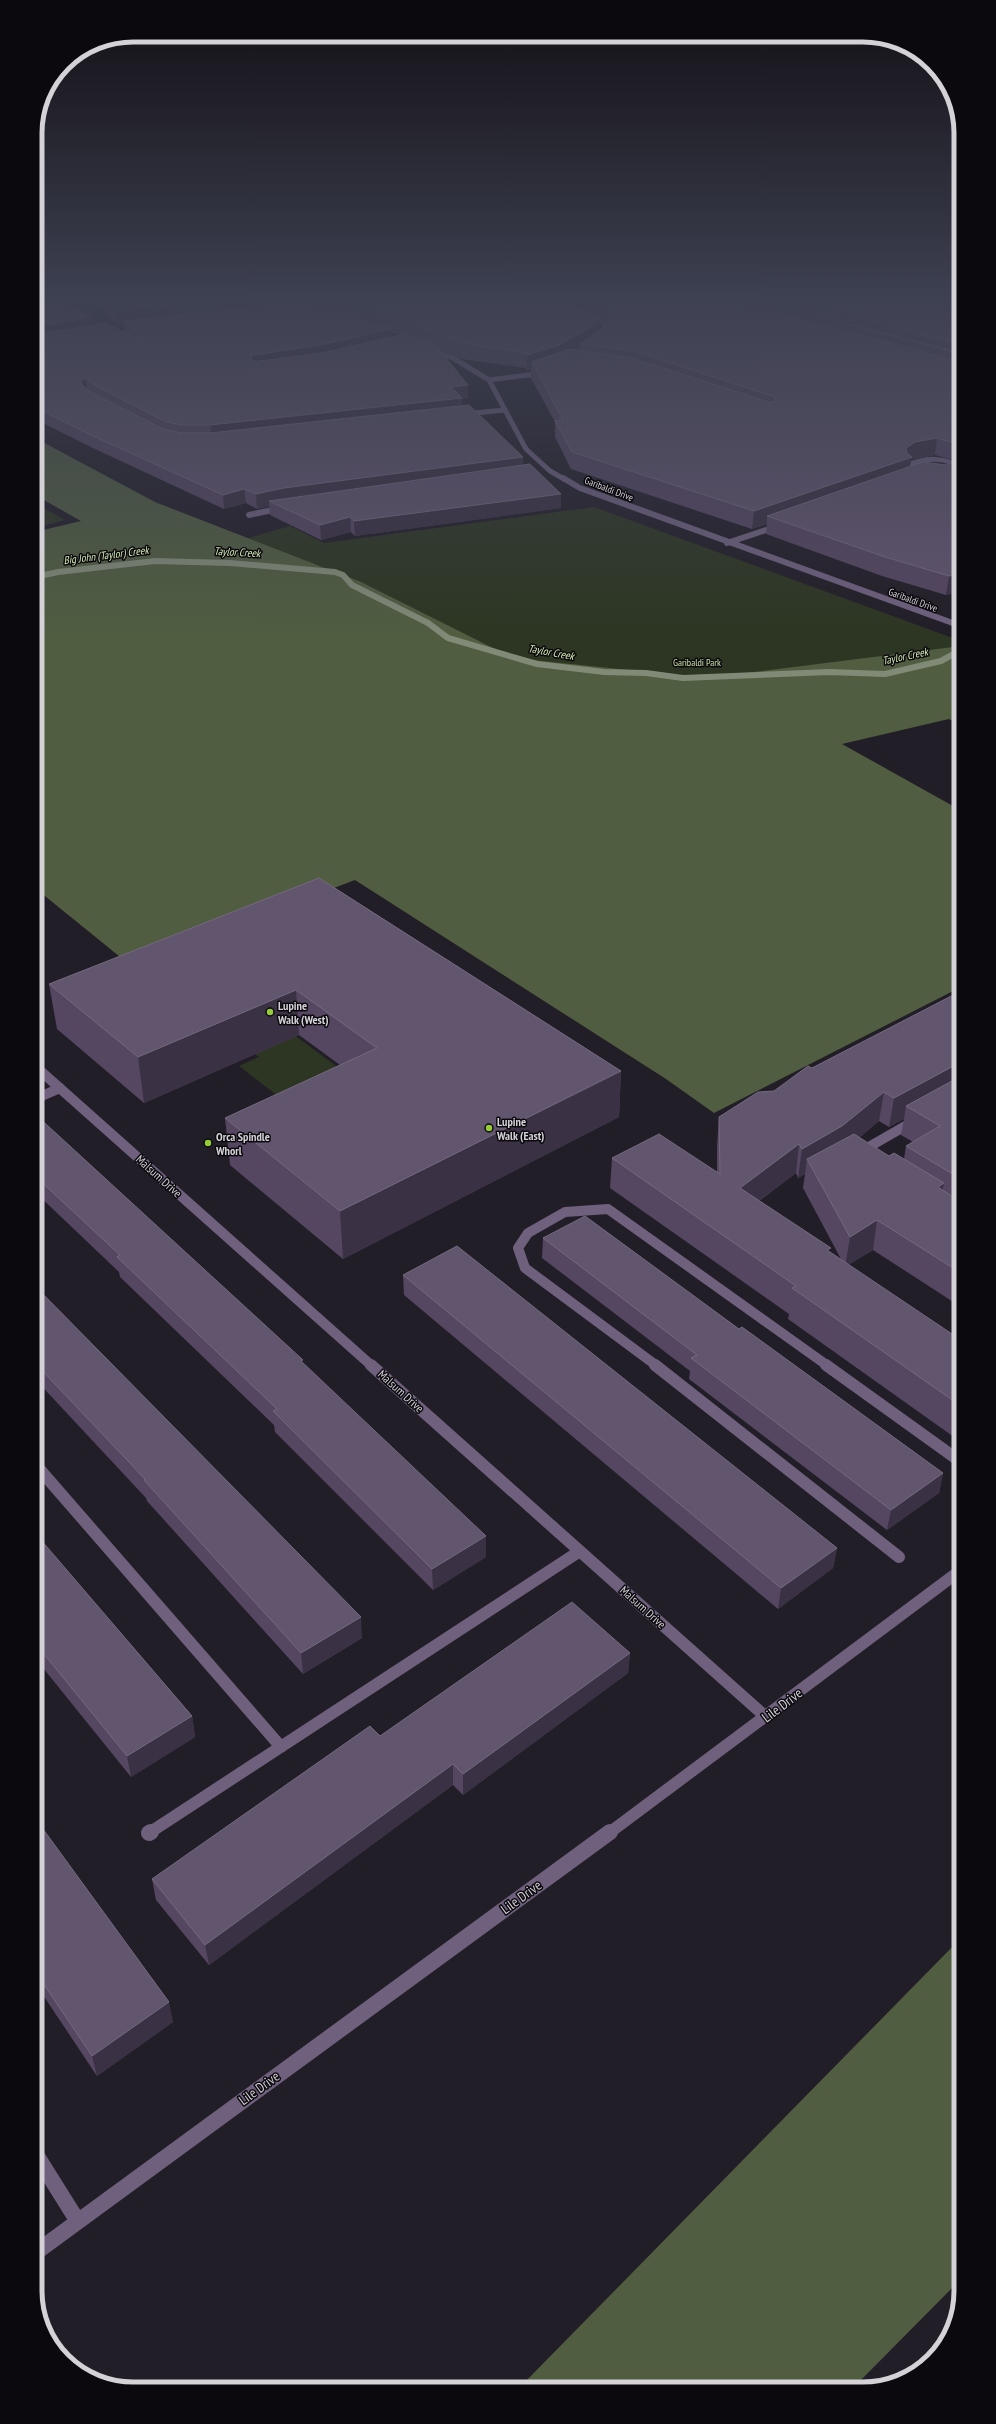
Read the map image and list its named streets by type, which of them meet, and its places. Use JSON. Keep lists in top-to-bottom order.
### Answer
{
  "streets": {
    "street": ["Garibaldi Drive", "Malsum Drive", "Lile Drive"]
  },
  "crossings": [
    ["Malsum Drive", "Lile Drive"]
  ],
  "water": ["Taylor Creek", "Big John (Taylor) Creek"],
  "parks": ["Garibaldi Park"],
  "places": ["Lupine Walk (West)", "Lupine Walk (East)", "Orca Spindle Whorl"]
}
